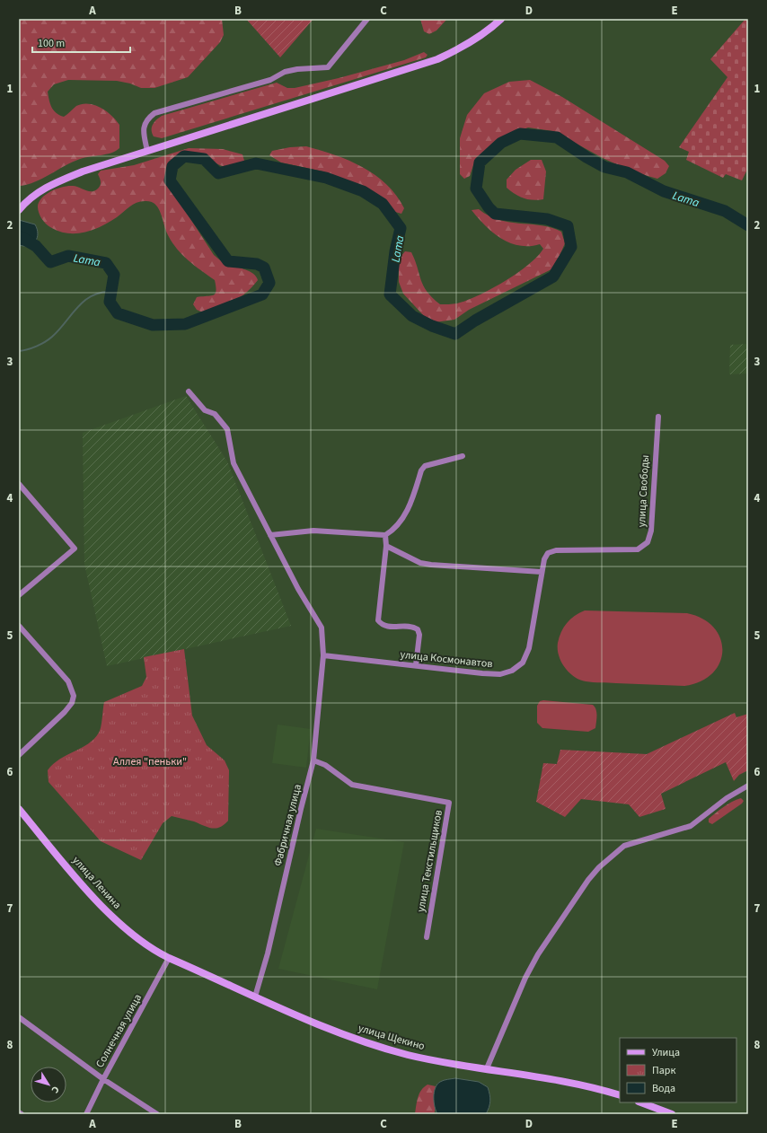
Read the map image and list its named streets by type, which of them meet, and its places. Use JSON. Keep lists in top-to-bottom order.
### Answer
{
  "streets": {
    "main road": ["улица Ленина", "улица Щекино"],
    "street": [
      "улица Свободы",
      "улица Космонавтов",
      "Фабричная улица",
      "улица Текстильщиков",
      "Солнечная улица"
    ]
  },
  "crossings": [
    ["улица Свободы", "улица Космонавтов"],
    ["улица Космонавтов", "Фабричная улица"],
    ["Фабричная улица", "улица Текстильщиков"],
    ["Фабричная улица", "улица Щекино"],
    ["улица Ленина", "Солнечная улица"],
    ["улица Ленина", "улица Щекино"],
    ["Солнечная улица", "улица Щекино"]
  ],
  "water": ["Lama"],
  "parks": ["Аллея \"пеньки\""],
  "legend": ["Улица", "Парк", "Вода"],
  "scale_bar": "100 m",
  "north": "bottom right",
  "grid": {
    "columns": [
      "A",
      "B",
      "C",
      "D",
      "E"
    ],
    "rows": [
      "1",
      "2",
      "3",
      "4",
      "5",
      "6",
      "7",
      "8"
    ]
  }
}
